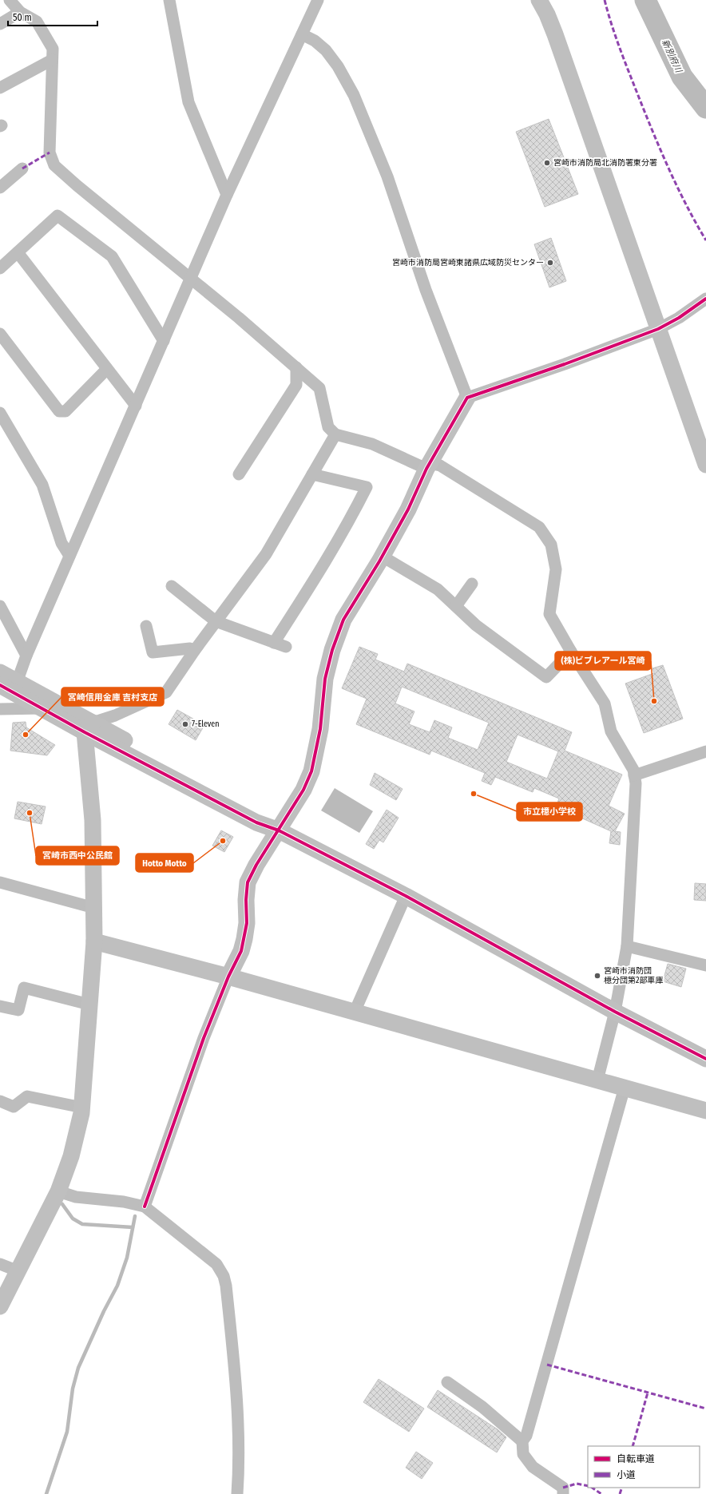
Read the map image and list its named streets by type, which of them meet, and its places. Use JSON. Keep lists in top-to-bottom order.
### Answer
{
  "water": ["新別府川"],
  "places": [
    "宮崎市消防局北消防署東分署",
    "宮崎市消防局宮崎東諸県広域防災センター",
    "(株)ビブレアール宮崎",
    "7-Eleven",
    "宮崎信用金庫 吉村支店",
    "市立檍小学校",
    "宮崎市西中公民館",
    "Hotto Motto",
    "宮崎市消防団 檍分団第2部車庫"
  ],
  "legend": ["自転車道", "小道"],
  "scale_bar": "50 m"
}
